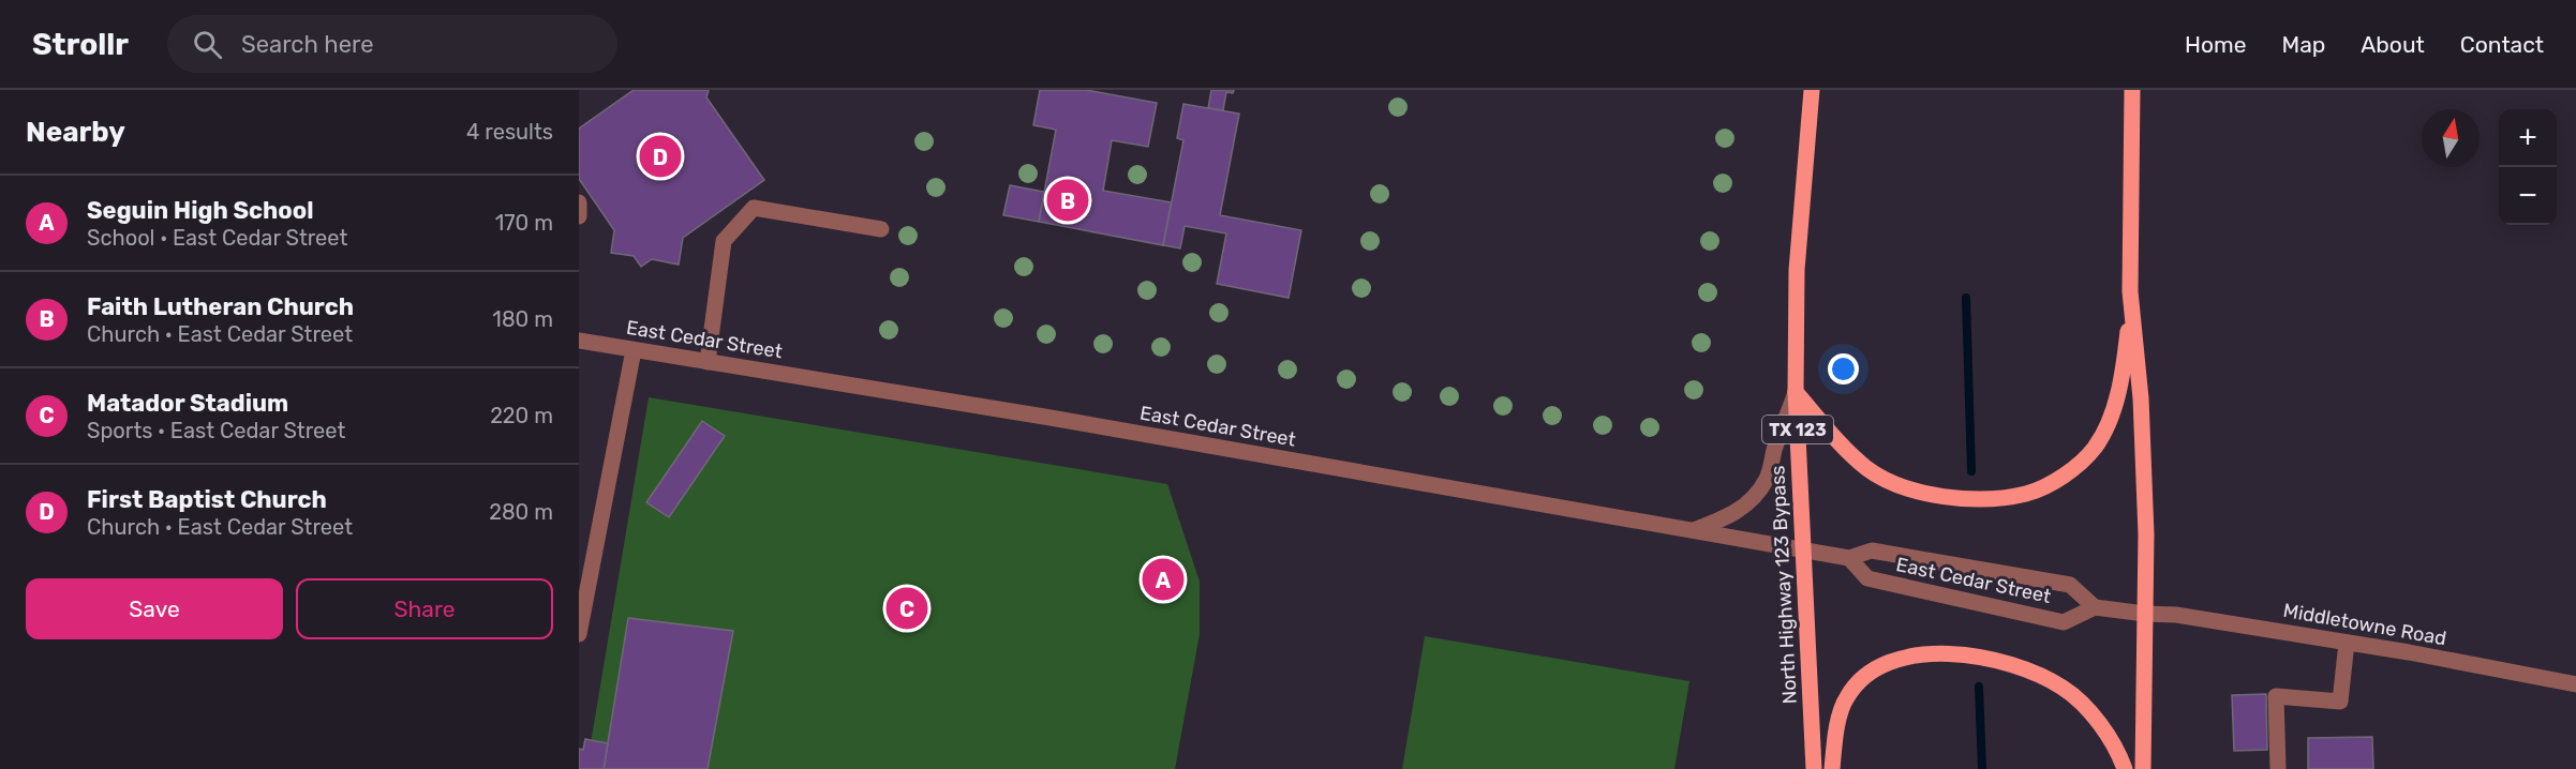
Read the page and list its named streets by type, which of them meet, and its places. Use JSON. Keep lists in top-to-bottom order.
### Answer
{
  "streets": {
    "main road": ["TX 123", "North Highway 123 Bypass"],
    "street": ["East Cedar Street", "Middletowne Road"]
  },
  "crossings": [
    ["East Cedar Street", "North Highway 123 Bypass"]
  ],
  "north": "top",
  "page": {
    "header": "Strollr",
    "search": "Search here",
    "nav": [
      "Home",
      "Map",
      "About",
      "Contact"
    ],
    "heading": ["Nearby", "4 results"],
    "map_buttons": ["+", "−"],
    "pins": [
      "D",
      "B",
      "A",
      "C"
    ],
    "list": [
      {
        "mark": "A",
        "name": "Seguin High School",
        "note": "School · East Cedar Street",
        "value": "170 m"
      },
      {
        "mark": "B",
        "name": "Faith Lutheran Church",
        "note": "Church · East Cedar Street",
        "value": "180 m"
      },
      {
        "mark": "C",
        "name": "Matador Stadium",
        "note": "Sports · East Cedar Street",
        "value": "220 m"
      },
      {
        "mark": "D",
        "name": "First Baptist Church",
        "note": "Church · East Cedar Street",
        "value": "280 m"
      }
    ],
    "buttons": ["Save", "Share"]
  }
}
